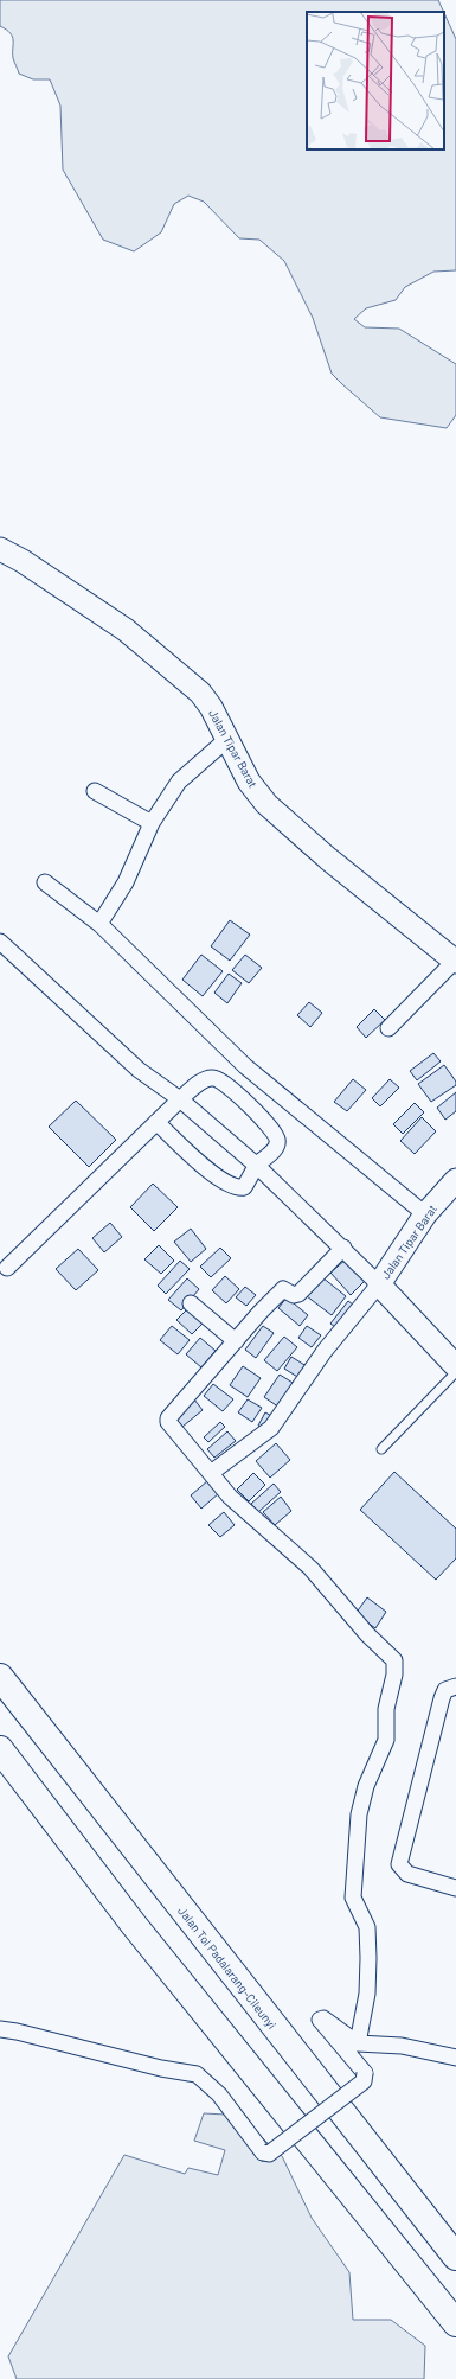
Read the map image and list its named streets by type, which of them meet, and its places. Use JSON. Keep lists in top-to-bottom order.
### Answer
{
  "streets": {
    "highway": ["Jalan Tol Padalarang–Cileunyi"],
    "street": ["Jalan Tipar Barat"]
  }
}
